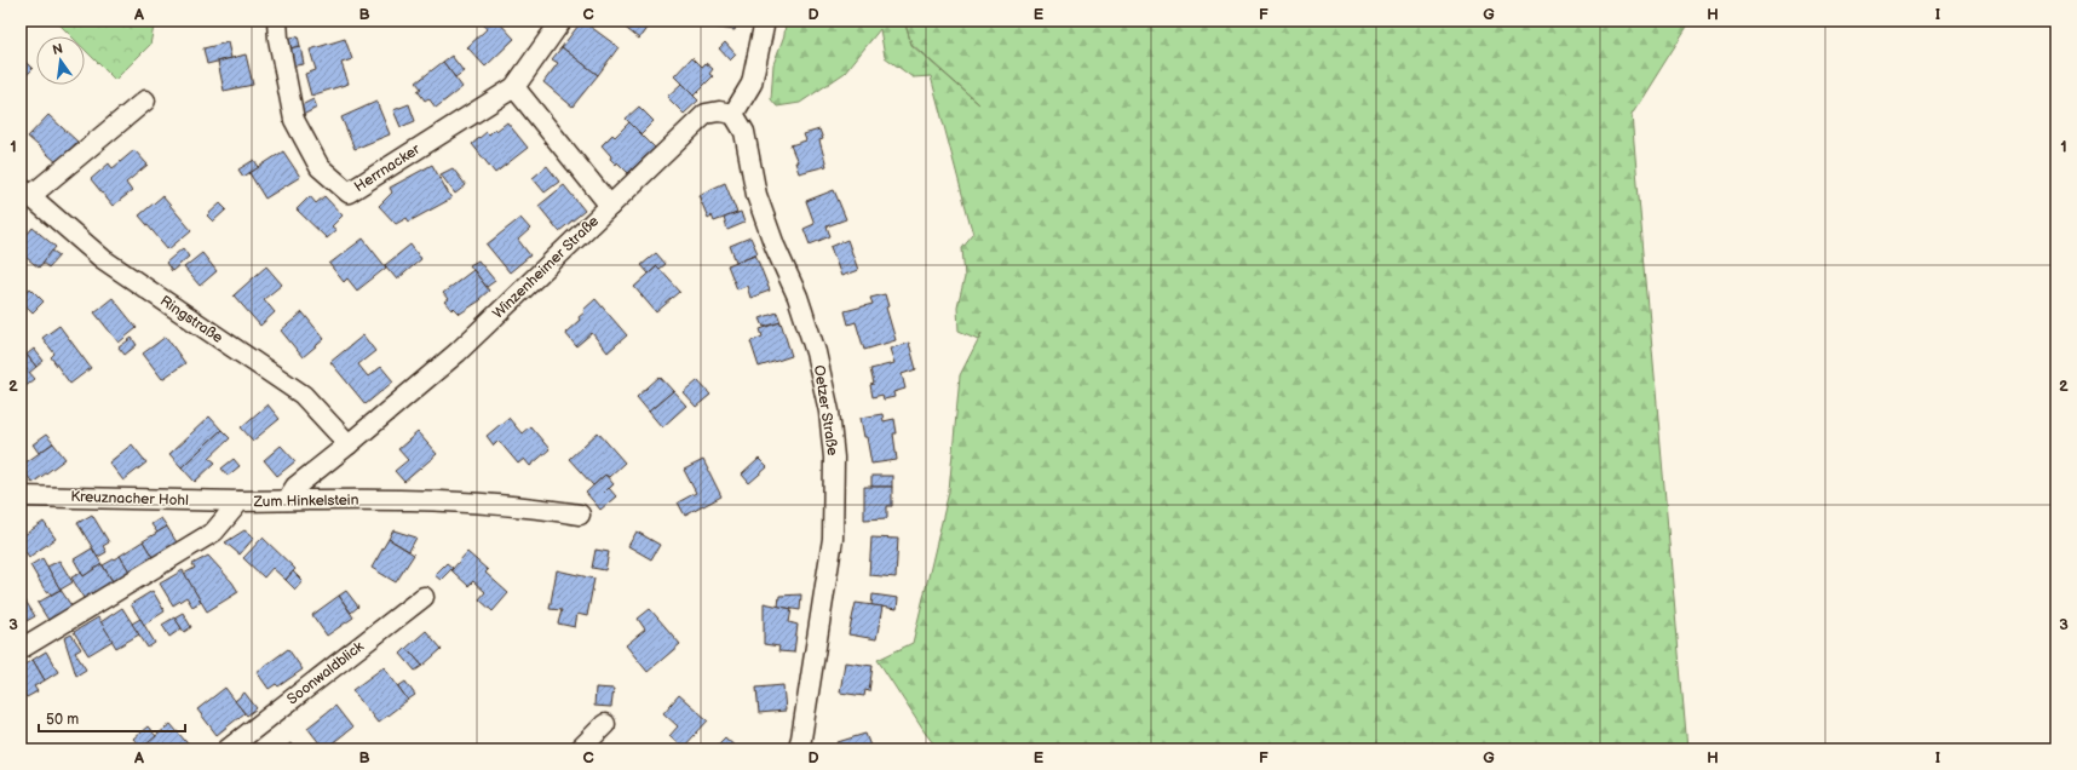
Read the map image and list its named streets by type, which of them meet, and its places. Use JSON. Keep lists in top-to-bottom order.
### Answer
{
  "streets": {
    "street": [
      "Herrnacker",
      "Winzenheimer Straße",
      "Ringstraße",
      "Oetzer Straße",
      "Kreuznacher Hohl",
      "Zum Hinkelstein",
      "Soonwaldblick"
    ]
  },
  "crossings": [
    ["Winzenheimer Straße", "Ringstraße"],
    ["Winzenheimer Straße", "Oetzer Straße"],
    ["Winzenheimer Straße", "Zum Hinkelstein"],
    ["Kreuznacher Hohl", "Zum Hinkelstein"]
  ],
  "scale_bar": "50 m",
  "north": "top",
  "grid": {
    "columns": [
      "A",
      "B",
      "C",
      "D",
      "E",
      "F",
      "G",
      "H",
      "I"
    ],
    "rows": ["1", "2", "3"]
  }
}
